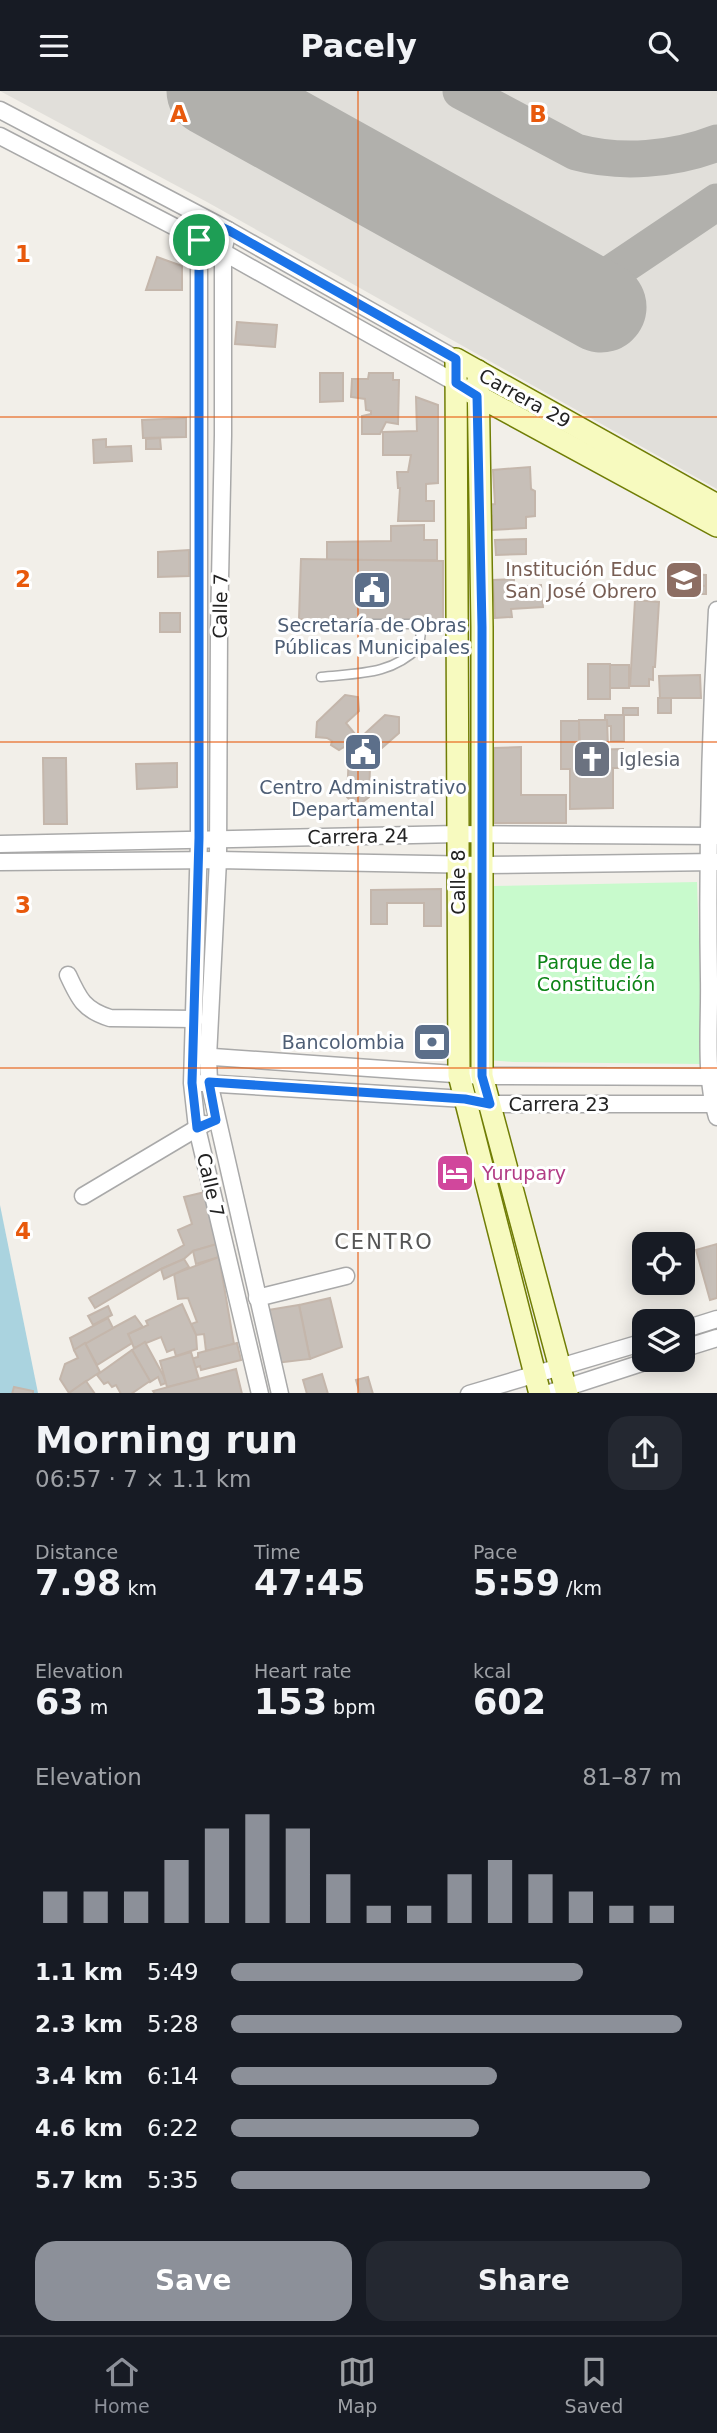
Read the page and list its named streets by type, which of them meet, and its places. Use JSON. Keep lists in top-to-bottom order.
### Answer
{
  "streets": {
    "main road": ["Carrera 29", "Calle 8"],
    "street": ["Calle 7", "Carrera 24", "Carrera 23"]
  },
  "crossings": [
    ["Carrera 29", "Calle 7"],
    ["Carrera 29", "Calle 8"],
    ["Calle 7", "Carrera 24"],
    ["Calle 7", "Carrera 23"],
    ["Carrera 24", "Calle 8"],
    ["Calle 8", "Carrera 23"]
  ],
  "districts": ["CENTRO"],
  "parks": ["Parque de la Constitución"],
  "places": {
    "school or university": ["Institución Educ San José Obrero"],
    "public building": ["Secretaría de Obras Públicas Municipales", "Centro Administrativo Departamental"],
    "church": ["Iglesia"],
    "bank": ["Bancolombia"],
    "hotel": ["Yurupary"]
  },
  "page": {
    "header": "Pacely",
    "heading": ["Morning run", "06:57 · 7 × 1.1 km"],
    "stats": [
      ["Distance", "7.98 km"],
      ["Time", "47:45"],
      ["Pace", "5:59 /km"],
      ["Elevation", "63 m"],
      ["Heart rate", "153 bpm"],
      ["kcal", "602"]
    ],
    "chart": ["Elevation", "81–87 m"],
    "list": [
      {
        "name": "1.1 km",
        "note": "5:49"
      },
      {
        "name": "2.3 km",
        "note": "5:28"
      },
      {
        "name": "3.4 km",
        "note": "6:14"
      },
      {
        "name": "4.6 km",
        "note": "6:22"
      },
      {
        "name": "5.7 km",
        "note": "5:35"
      }
    ],
    "buttons": ["Save", "Share"],
    "tabs": ["Home", "Map", "Saved"]
  },
  "grid": {
    "columns": ["A", "B"],
    "rows": [
      "1",
      "2",
      "3",
      "4"
    ]
  }
}
